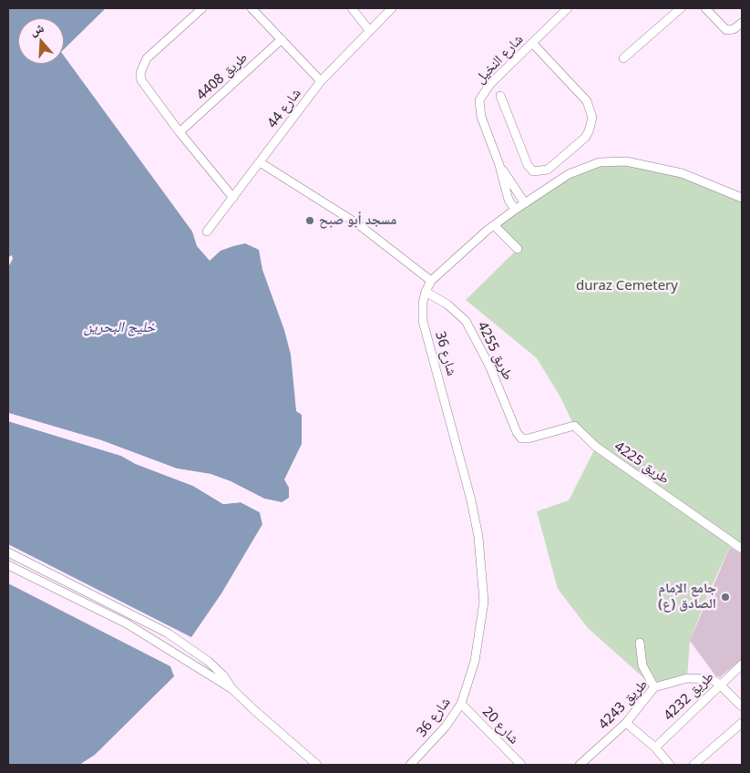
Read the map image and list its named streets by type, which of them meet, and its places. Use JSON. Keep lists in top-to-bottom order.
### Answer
{
  "streets": {
    "street": [
      "شارع النخيل",
      "طريق 4408",
      "شارع 44",
      "طريق 4255",
      "شارع 36",
      "طريق 4225",
      "طريق 4232",
      "طريق 4243",
      "شارع 20"
    ]
  },
  "crossings": [
    ["شارع النخيل", "شارع 36"],
    ["طريق 4255", "شارع 36"],
    ["طريق 4255", "طريق 4225"],
    ["شارع 36", "شارع 20"],
    ["طريق 4232", "طريق 4243"]
  ],
  "water": ["خليج البحرين"],
  "parks": ["duraz Cemetery"],
  "places": ["مسجد أبو صبح", "جامع الإمام الصادق (ع)"],
  "north": "top"
}
